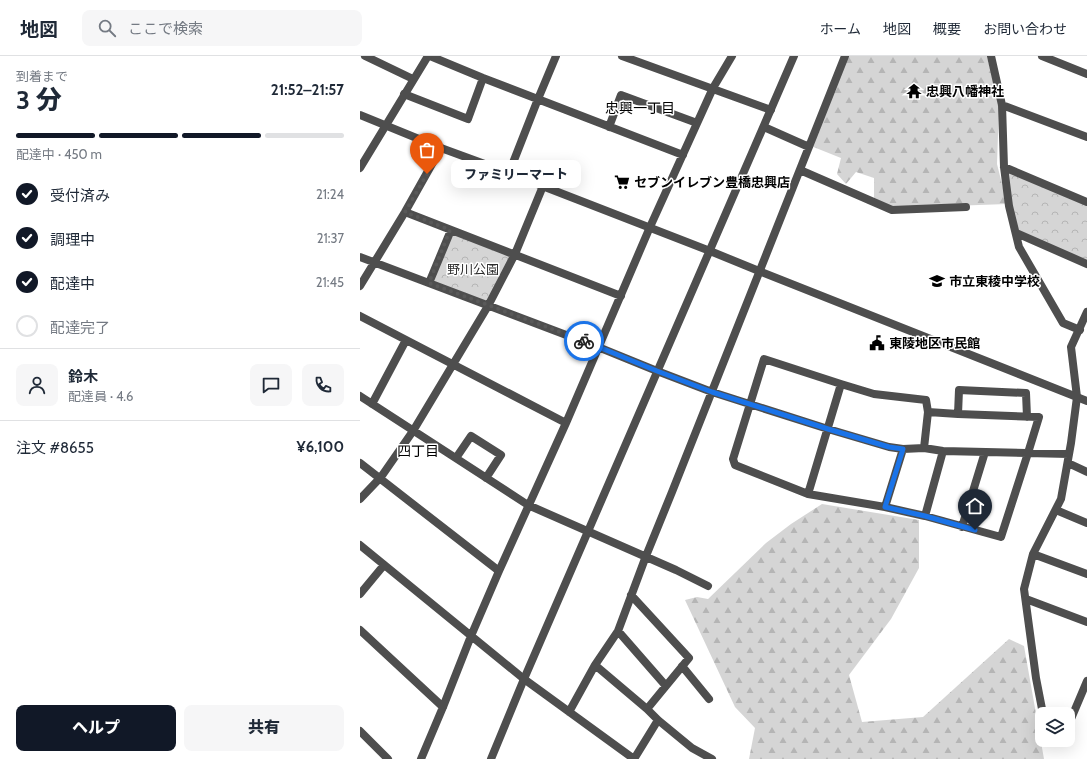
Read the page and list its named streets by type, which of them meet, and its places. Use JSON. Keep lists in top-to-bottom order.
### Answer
{
  "districts": ["忠興一丁目", "四丁目"],
  "parks": ["野川公園"],
  "places": {
    "temple": ["忠興八幡神社"],
    "other": ["ファミリーマート"],
    "supermarket": ["セブンイレブン豊橋忠興店"],
    "school or university": ["市立東稜中学校"],
    "public building": ["東陵地区市民館"]
  },
  "page": {
    "header": "地図",
    "search": "ここで検索",
    "nav": [
      "ホーム",
      "地図",
      "概要",
      "お問い合わせ"
    ],
    "heading": ["3 分", "到着まで", "21:52–21:57"],
    "panel": [
      "鈴木",
      "配達員 · 4.6",
      "注文 #8655",
      "¥6,100"
    ],
    "bar": "配達中 · 450 m",
    "bubble": "ファミリーマート",
    "list": [
      ["受付済み", "21:24"],
      ["調理中", "21:37"],
      ["配達中", "21:45"],
      "配達完了"
    ],
    "buttons": ["ヘルプ", "共有"]
  }
}
